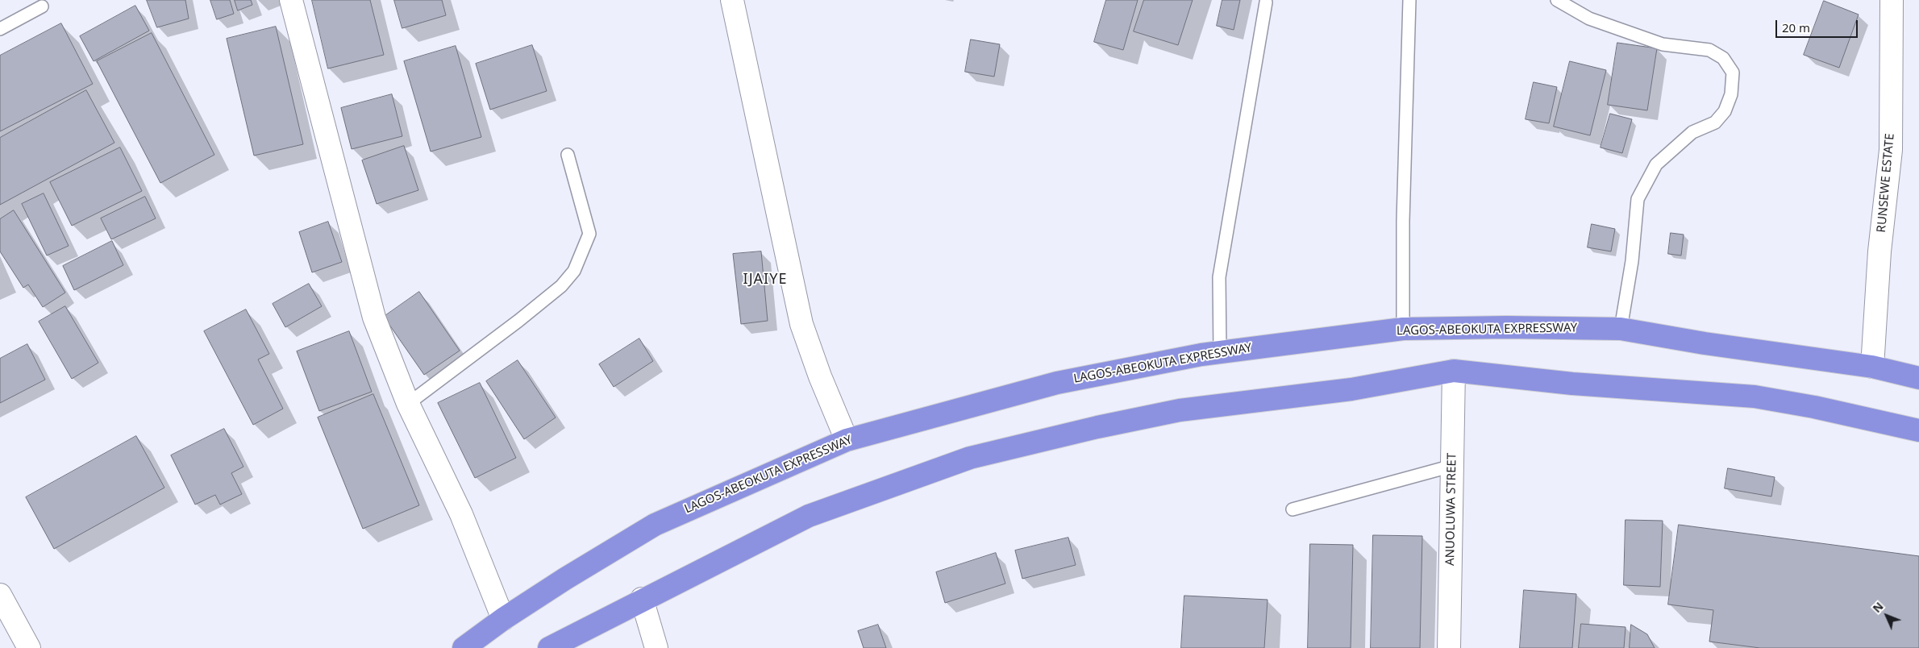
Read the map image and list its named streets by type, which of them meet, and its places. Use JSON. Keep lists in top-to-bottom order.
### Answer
{
  "streets": {
    "highway": ["LAGOS-ABEOKUTA EXPRESSWAY"],
    "street": ["RUNSEWE ESTATE", "ANUOLUWA STREET"]
  },
  "crossings": [
    ["RUNSEWE ESTATE", "LAGOS-ABEOKUTA EXPRESSWAY"]
  ],
  "districts": ["IJAIYE"],
  "scale_bar": "20 m",
  "north": "top left"
}
